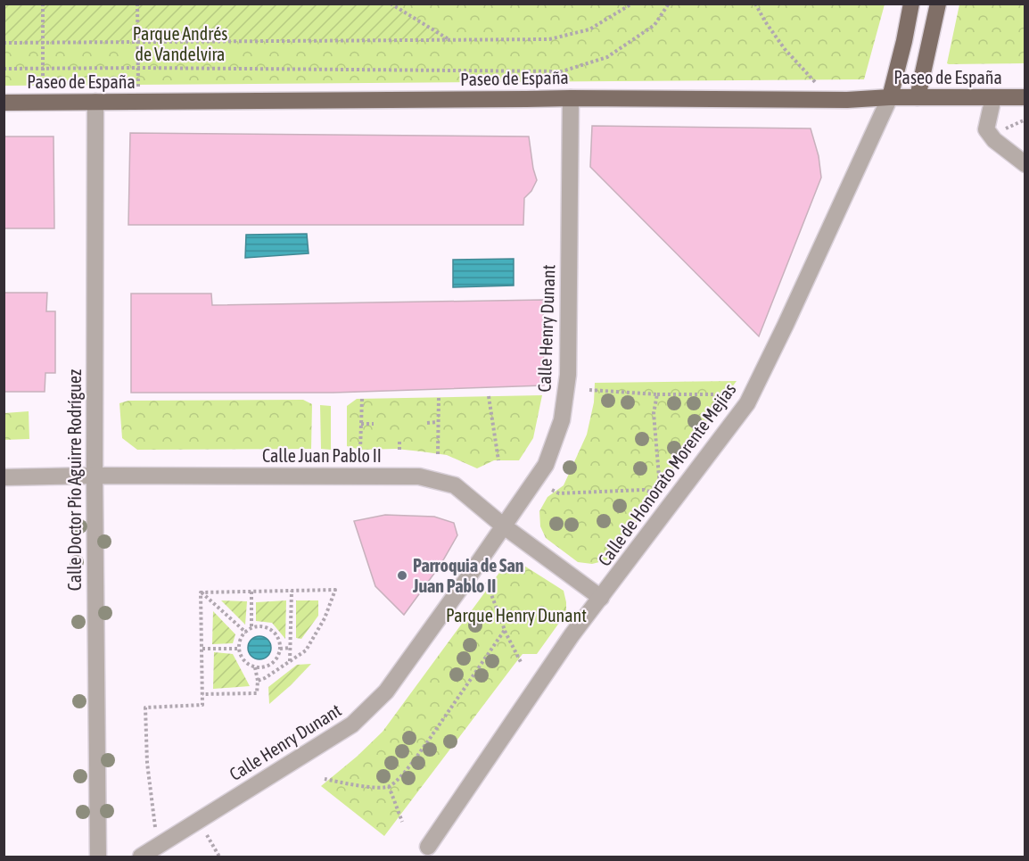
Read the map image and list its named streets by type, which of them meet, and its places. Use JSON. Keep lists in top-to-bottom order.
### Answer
{
  "streets": {
    "main road": ["Paseo de España"],
    "street": [
      "Calle Henry Dunant",
      "Calle Juan Pablo II",
      "Calle de Honorato Morente Mejías",
      "Calle Doctor Pío Aguirre Rodríguez"
    ]
  },
  "crossings": [
    ["Paseo de España", "Calle Henry Dunant"],
    ["Paseo de España", "Calle de Honorato Morente Mejías"],
    ["Paseo de España", "Calle Doctor Pío Aguirre Rodríguez"],
    ["Calle Henry Dunant", "Calle Juan Pablo II"],
    ["Calle Juan Pablo II", "Calle de Honorato Morente Mejías"],
    ["Calle Juan Pablo II", "Calle Doctor Pío Aguirre Rodríguez"]
  ],
  "parks": ["Parque Andrés de Vandelvira", "Parque Henry Dunant"],
  "places": ["Parroquia de San Juan Pablo II"]
}
